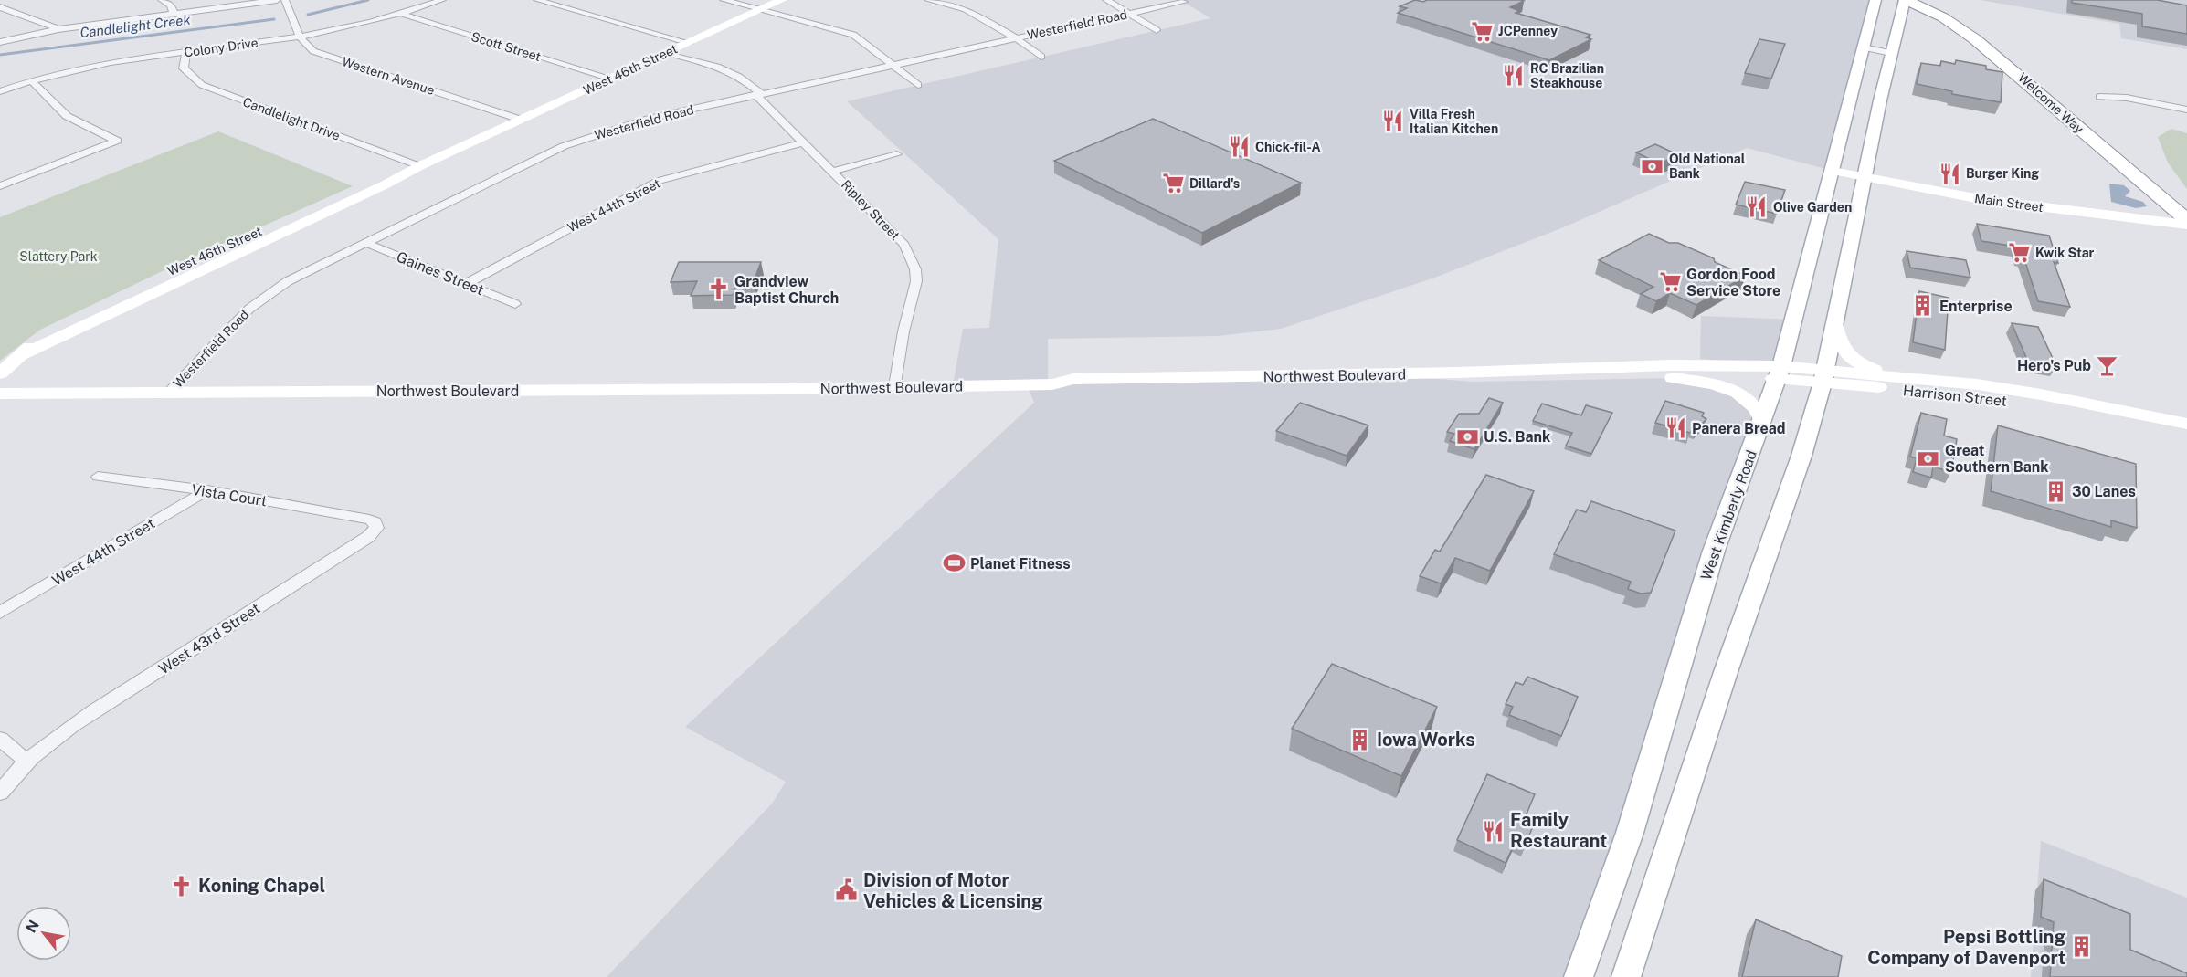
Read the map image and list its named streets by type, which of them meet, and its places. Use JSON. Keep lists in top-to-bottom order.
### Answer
{
  "streets": {
    "highway": ["Welcome Way"],
    "main road": [
      "West 46th Street",
      "Main Street",
      "Northwest Boulevard",
      "Harrison Street",
      "West Kimberly Road"
    ],
    "street": [
      "Westerfield Road",
      "Scott Street",
      "Colony Drive",
      "Western Avenue",
      "Candlelight Drive",
      "West 44th Street",
      "Ripley Street",
      "Gaines Street",
      "Vista Court",
      "West 43rd Street"
    ]
  },
  "crossings": [
    ["Westerfield Road", "Ripley Street"],
    ["Westerfield Road", "Gaines Street"],
    ["Westerfield Road", "Northwest Boulevard"],
    ["Scott Street", "Colony Drive"],
    ["Scott Street", "West 46th Street"],
    ["Colony Drive", "Western Avenue"],
    ["Colony Drive", "Candlelight Drive"],
    ["West 46th Street", "Western Avenue"],
    ["West 46th Street", "Candlelight Drive"],
    ["West 46th Street", "Ripley Street"],
    ["Main Street", "West Kimberly Road"],
    ["West 44th Street", "Ripley Street"],
    ["West 44th Street", "Gaines Street"],
    ["West 44th Street", "Vista Court"],
    ["Ripley Street", "Northwest Boulevard"],
    ["Northwest Boulevard", "Harrison Street"],
    ["Northwest Boulevard", "West Kimberly Road"],
    ["Harrison Street", "West Kimberly Road"],
    ["Vista Court", "West 43rd Street"]
  ],
  "water": ["Candlelight Creek"],
  "parks": ["Slattery Park"],
  "places": {
    "supermarket": [
      "JCPenney",
      "Dillard's",
      "Kwik Star",
      "Gordon Food Service Store"
    ],
    "restaurant": [
      "RC Brazilian Steakhouse",
      "Villa Fresh Italian Kitchen",
      "Chick-fil-A",
      "Burger King",
      "Olive Garden",
      "Panera Bread",
      "Family Restaurant"
    ],
    "bank": ["Old National Bank", "U.S. Bank", "Great Southern Bank"],
    "church": ["Grandview Baptist Church", "Koning Chapel"],
    "building": [
      "Enterprise",
      "30 Lanes",
      "Iowa Works",
      "Pepsi Bottling Company of Davenport"
    ],
    "bar": ["Hero's Pub"],
    "sports": ["Planet Fitness"],
    "public building": ["Division of Motor Vehicles & Licensing"]
  },
  "north": "top left"
}
